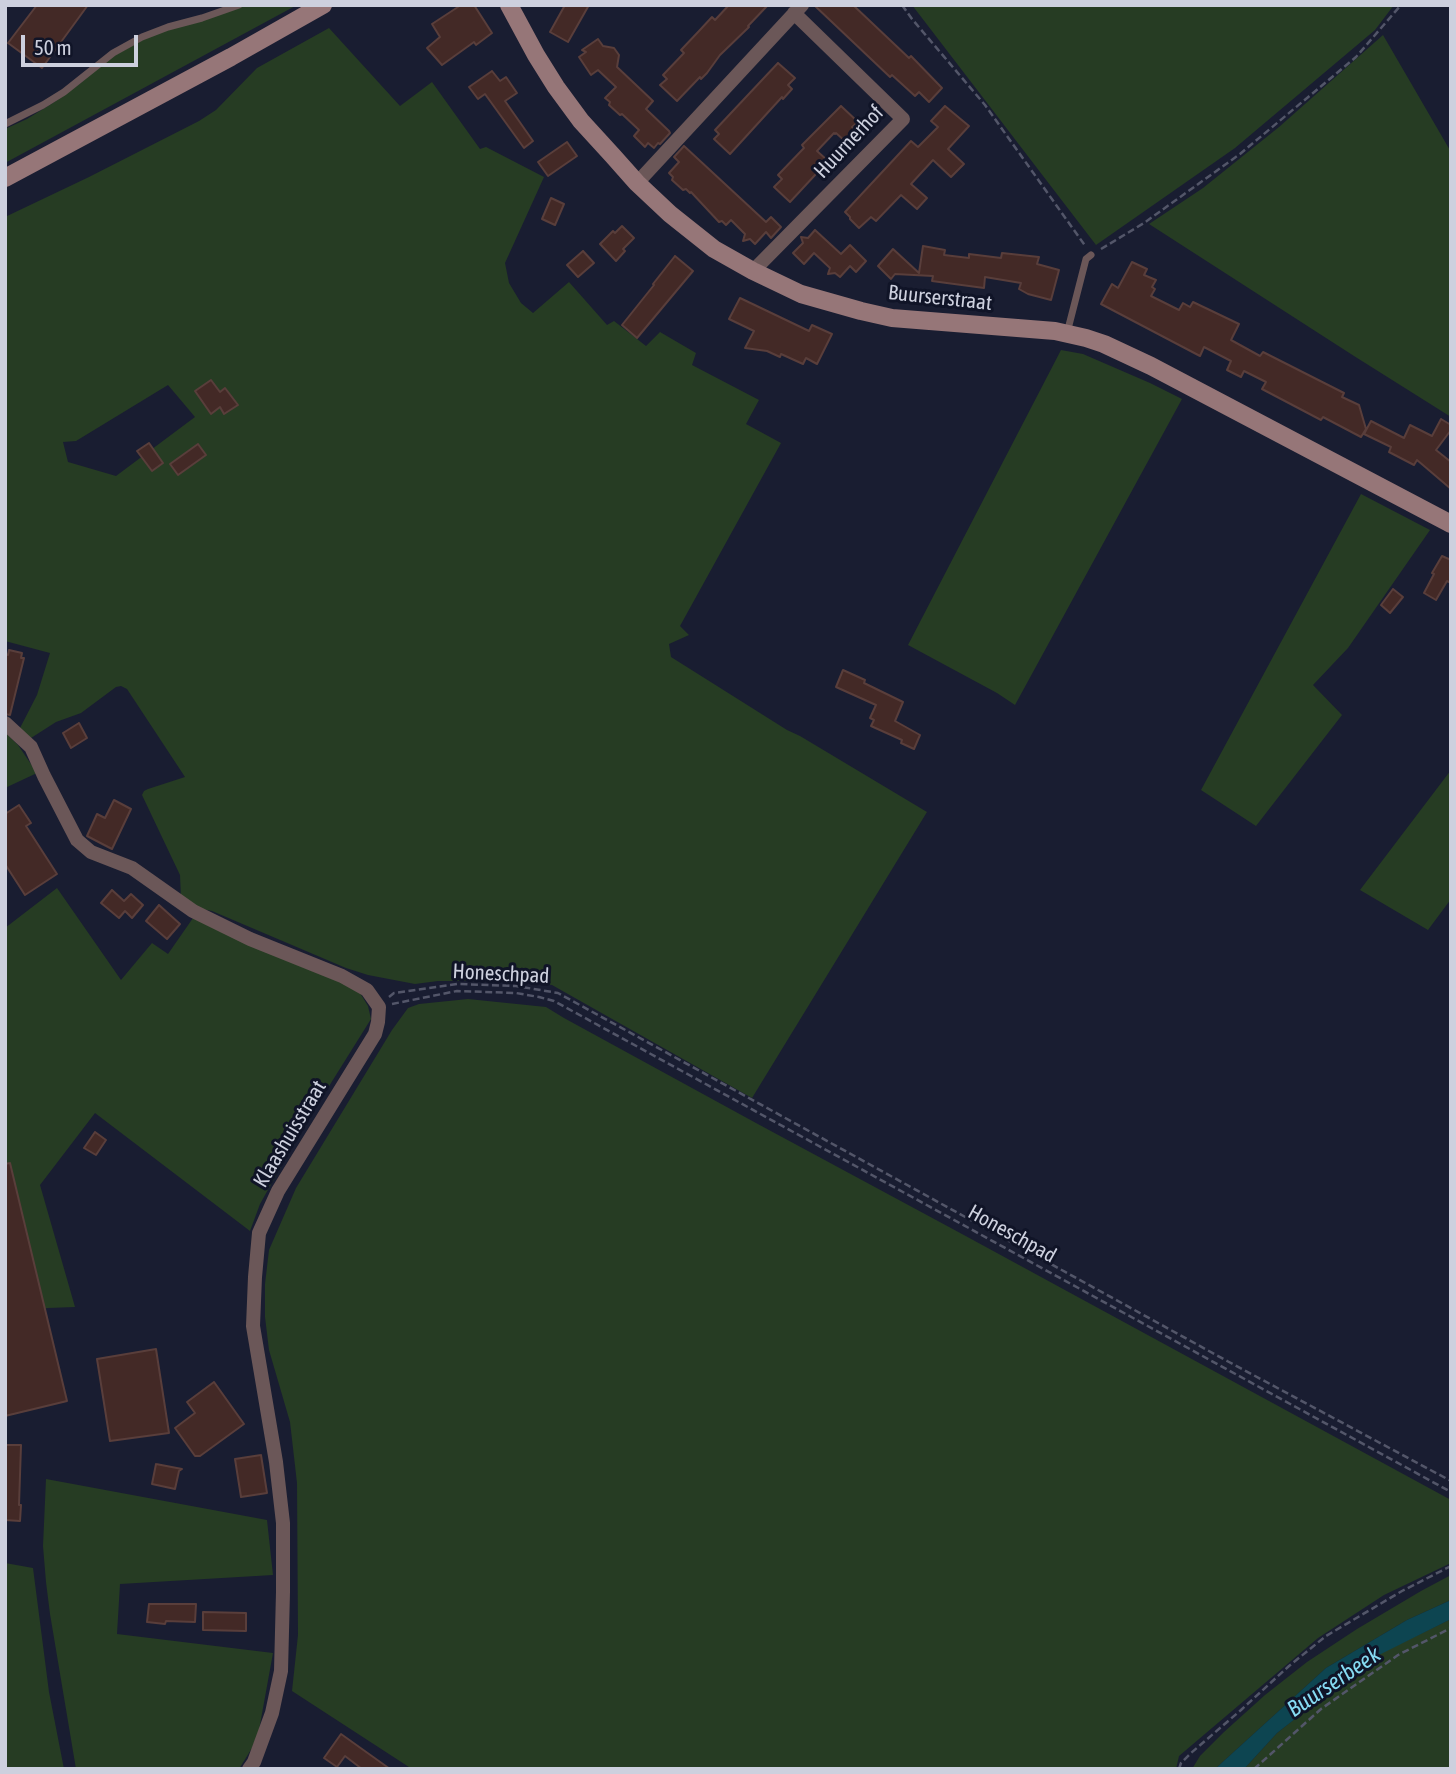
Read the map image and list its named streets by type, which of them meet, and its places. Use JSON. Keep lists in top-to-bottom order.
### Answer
{
  "streets": {
    "main road": ["Buurserstraat"],
    "street": ["Huurnerhof", "Klaashuisstraat"],
    "path": ["Honeschpad"]
  },
  "crossings": [
    ["Huurnerhof", "Buurserstraat"],
    ["Honeschpad", "Klaashuisstraat"]
  ],
  "water": ["Buurserbeek"],
  "scale_bar": "50 m"
}
